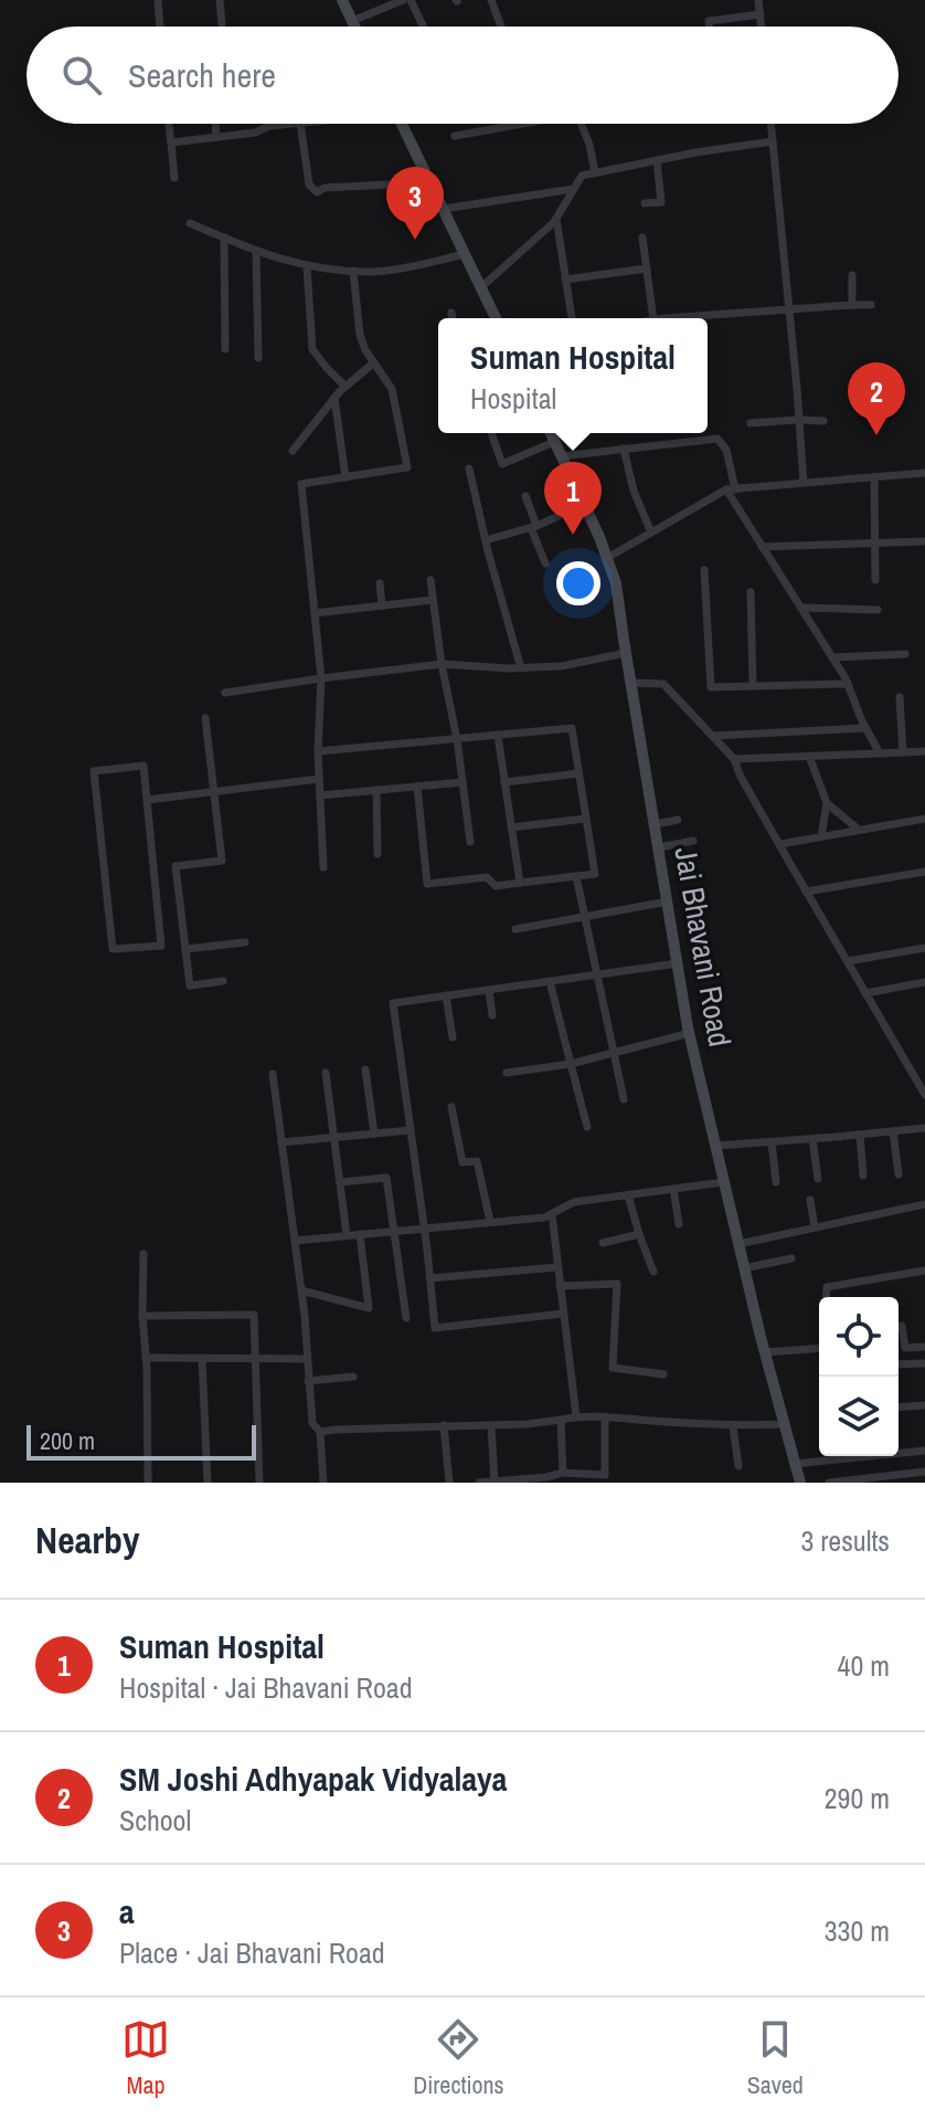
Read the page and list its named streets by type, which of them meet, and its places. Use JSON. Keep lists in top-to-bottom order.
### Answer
{
  "streets": {
    "street": ["Jai Bhavani Road"]
  },
  "scale_bar": "200 m",
  "page": {
    "search": "Search here",
    "pins": ["3", "2", "1"],
    "popup": ["Suman Hospital", "Hospital"],
    "scale": "200 m",
    "heading": ["Nearby", "3 results"],
    "list": [
      {
        "mark": "1",
        "name": "Suman Hospital",
        "note": "Hospital · Jai Bhavani Road",
        "value": "40 m"
      },
      {
        "mark": "2",
        "name": "SM Joshi Adhyapak Vidyalaya",
        "note": "School",
        "value": "290 m"
      },
      {
        "mark": "3",
        "name": "a",
        "note": "Place · Jai Bhavani Road",
        "value": "330 m"
      }
    ],
    "nav": ["Map", "Directions", "Saved"]
  }
}
